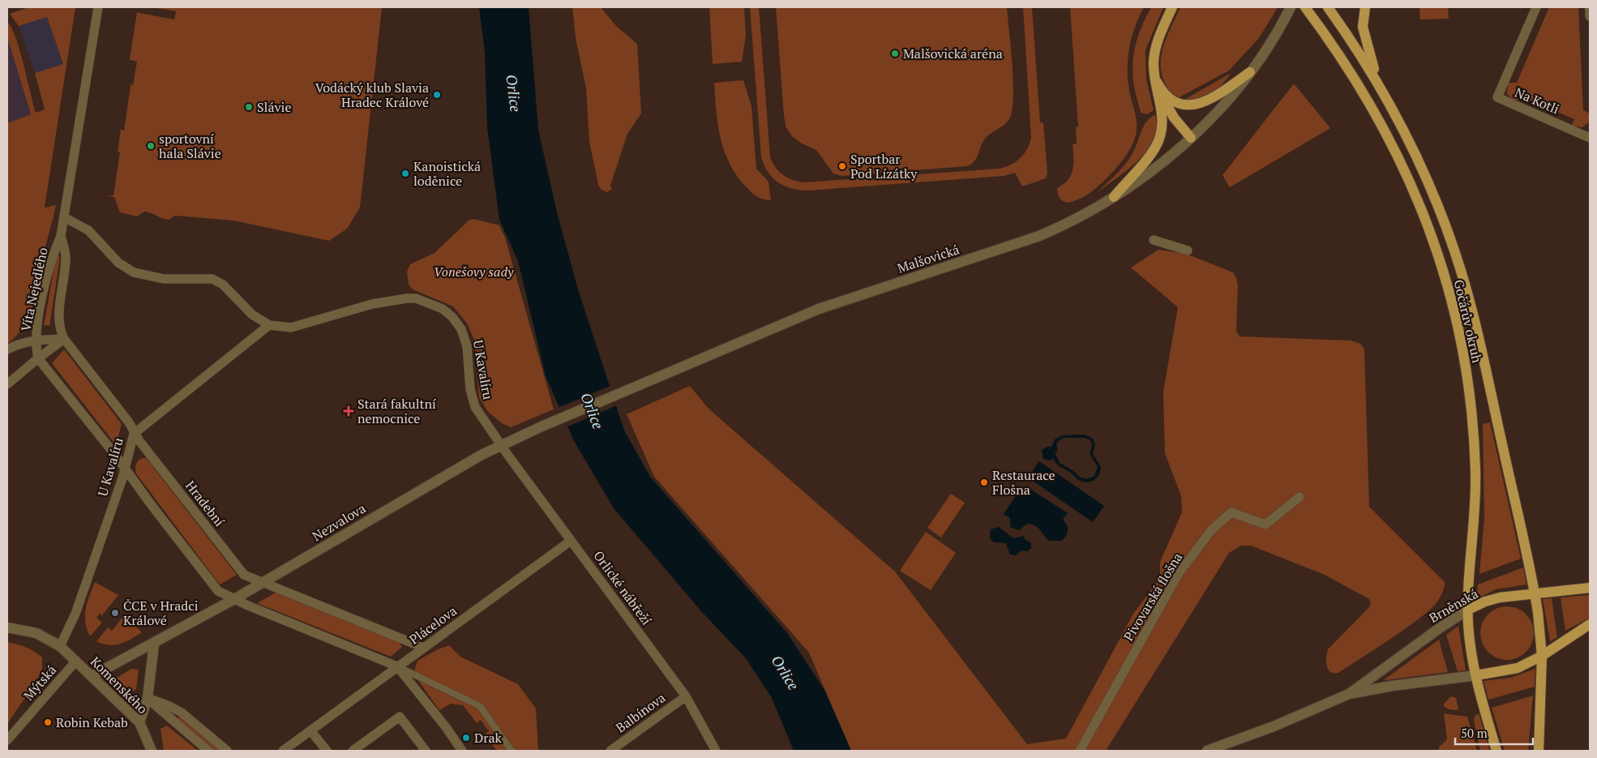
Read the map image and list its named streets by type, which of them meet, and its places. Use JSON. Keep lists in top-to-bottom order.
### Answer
{
  "streets": {
    "main road": ["Gočárův okruh", "Brněnská"],
    "street": [
      "Na Kotli",
      "Malšovická",
      "Víta Nejedlého",
      "U Kavalíru",
      "Hradební",
      "Nezvalova",
      "Orlické nábřeží",
      "Pivovarská flošna",
      "Plácelova",
      "Mýtská",
      "Komenského",
      "Balbínova"
    ]
  },
  "crossings": [
    ["Malšovická", "Nezvalova"],
    ["Víta Nejedlého", "U Kavalíru"],
    ["Víta Nejedlého", "Hradební"],
    ["Gočárův okruh", "Brněnská"],
    ["U Kavalíru", "Hradební"],
    ["U Kavalíru", "Nezvalova"],
    ["U Kavalíru", "Orlické nábřeží"],
    ["U Kavalíru", "Komenského"],
    ["Hradební", "Nezvalova"],
    ["Hradební", "Plácelova"],
    ["Nezvalova", "Orlické nábřeží"],
    ["Nezvalova", "Komenského"],
    ["Orlické nábřeží", "Plácelova"],
    ["Orlické nábřeží", "Balbínova"],
    ["Mýtská", "Komenského"]
  ],
  "water": ["Orlice"],
  "parks": ["Vonešovy sady"],
  "places": {
    "other": [
      "Malšovická aréna",
      "Vodácký klub Slavia Hradec Králové",
      "Slávie",
      "sportovní hala Slávie",
      "Sportbar Pod Lízátky",
      "Kanoistická loděnice",
      "Restaurace Flošna",
      "ČCE v Hradci Králové",
      "Robin Kebab",
      "Drak"
    ],
    "health": ["Stará fakultní nemocnice"]
  },
  "scale_bar": "50 m"
}
